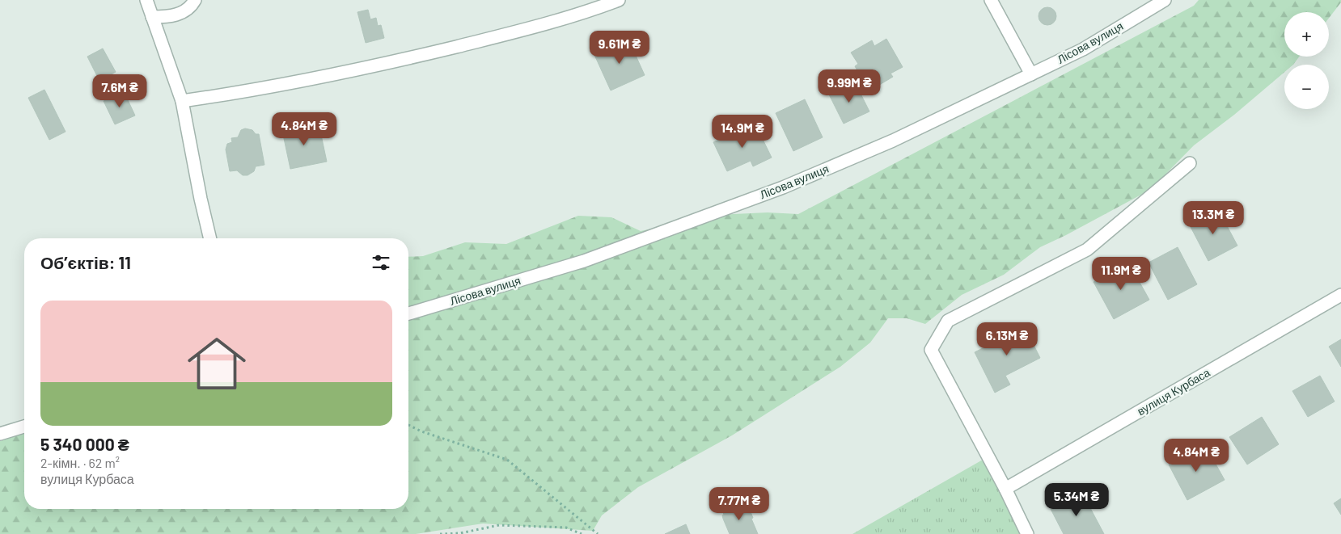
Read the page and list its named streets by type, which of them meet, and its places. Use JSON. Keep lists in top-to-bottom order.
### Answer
{
  "streets": {
    "street": ["Лісова вулиця", "вулиця Курбаса"]
  },
  "page": {
    "map_buttons": ["+", "−"],
    "price": [
      "9.61M ₴",
      "9.99M ₴",
      "7.6M ₴",
      "4.84M ₴",
      "14.9M ₴",
      "13.3M ₴",
      "11.9M ₴",
      "6.13M ₴",
      "4.84M ₴",
      "5.34M ₴",
      "7.77M ₴"
    ],
    "heading": "Об’єктів: 11",
    "list": [
      {
        "name": "5 340 000 ₴",
        "note": "2-кімн. · 62 m² · вулиця Курбаса"
      }
    ]
  }
}
